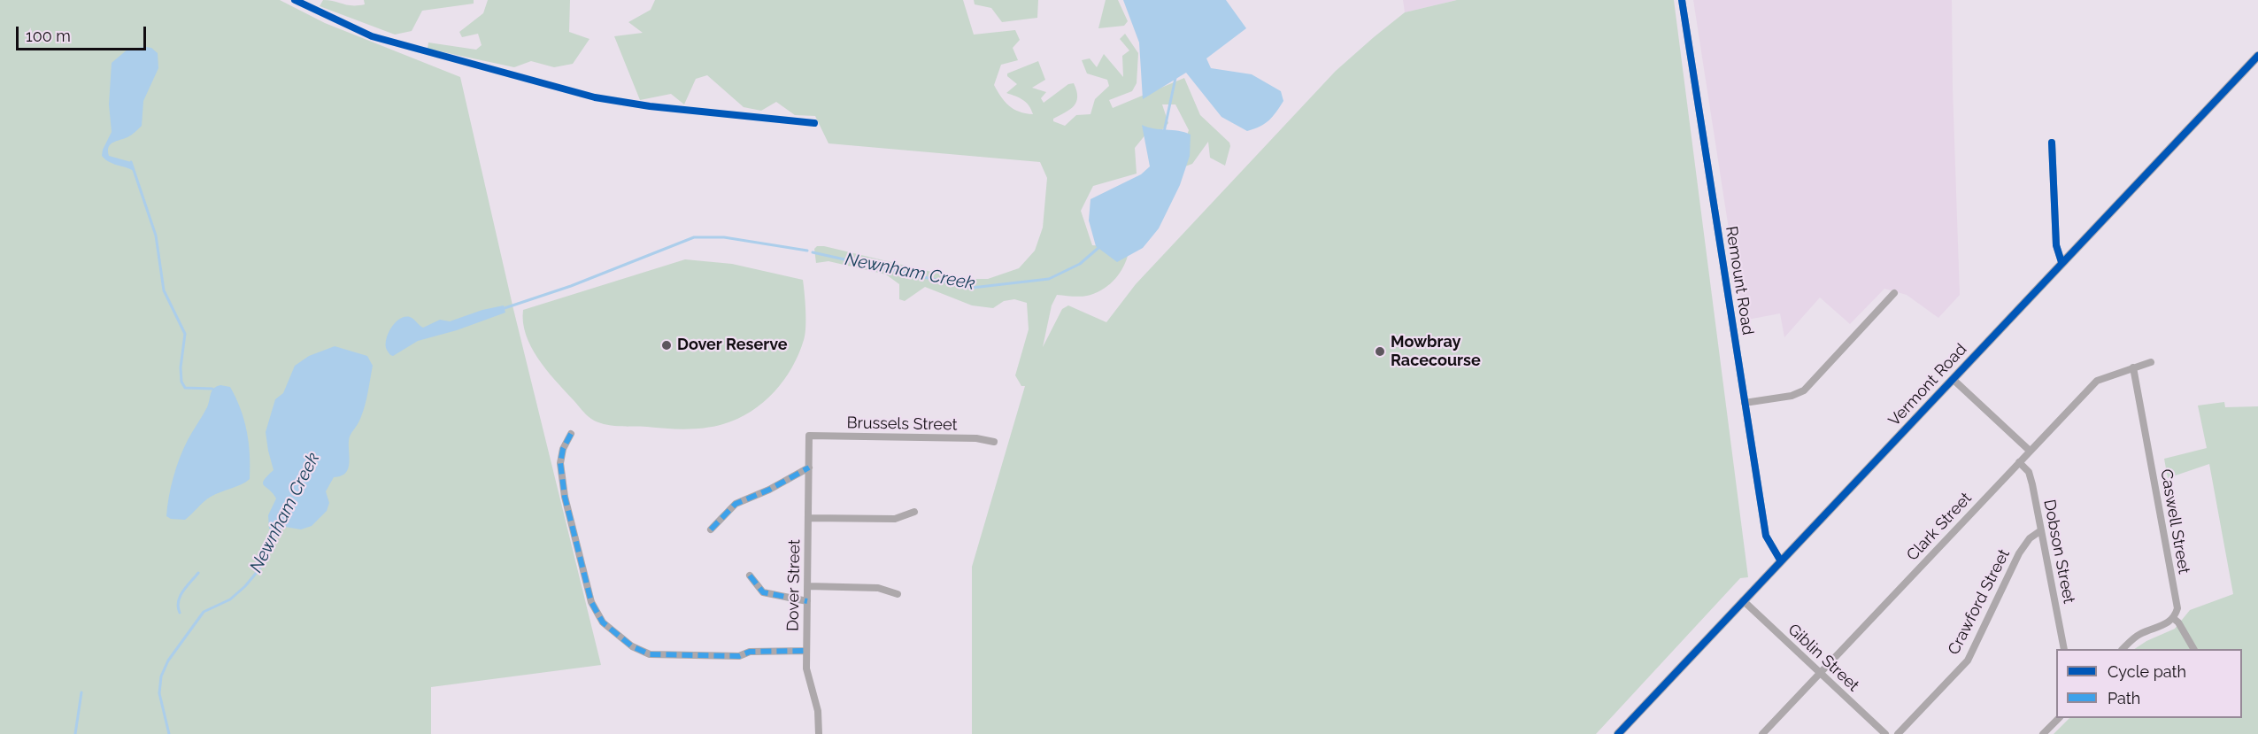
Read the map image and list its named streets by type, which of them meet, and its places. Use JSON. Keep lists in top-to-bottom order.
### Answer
{
  "streets": {
    "street": [
      "Remount Road",
      "Vermont Road",
      "Brussels Street",
      "Caswell Street",
      "Clark Street",
      "Dobson Street",
      "Dover Street",
      "Crawford Street",
      "Giblin Street"
    ]
  },
  "crossings": [
    ["Remount Road", "Vermont Road"],
    ["Vermont Road", "Giblin Street"],
    ["Brussels Street", "Dover Street"],
    ["Caswell Street", "Clark Street"],
    ["Clark Street", "Dobson Street"],
    ["Clark Street", "Giblin Street"],
    ["Dobson Street", "Crawford Street"]
  ],
  "water": ["Newnham Creek"],
  "places": ["Dover Reserve", "Mowbray Racecourse"],
  "legend": ["Cycle path", "Path"],
  "scale_bar": "100 m"
}
